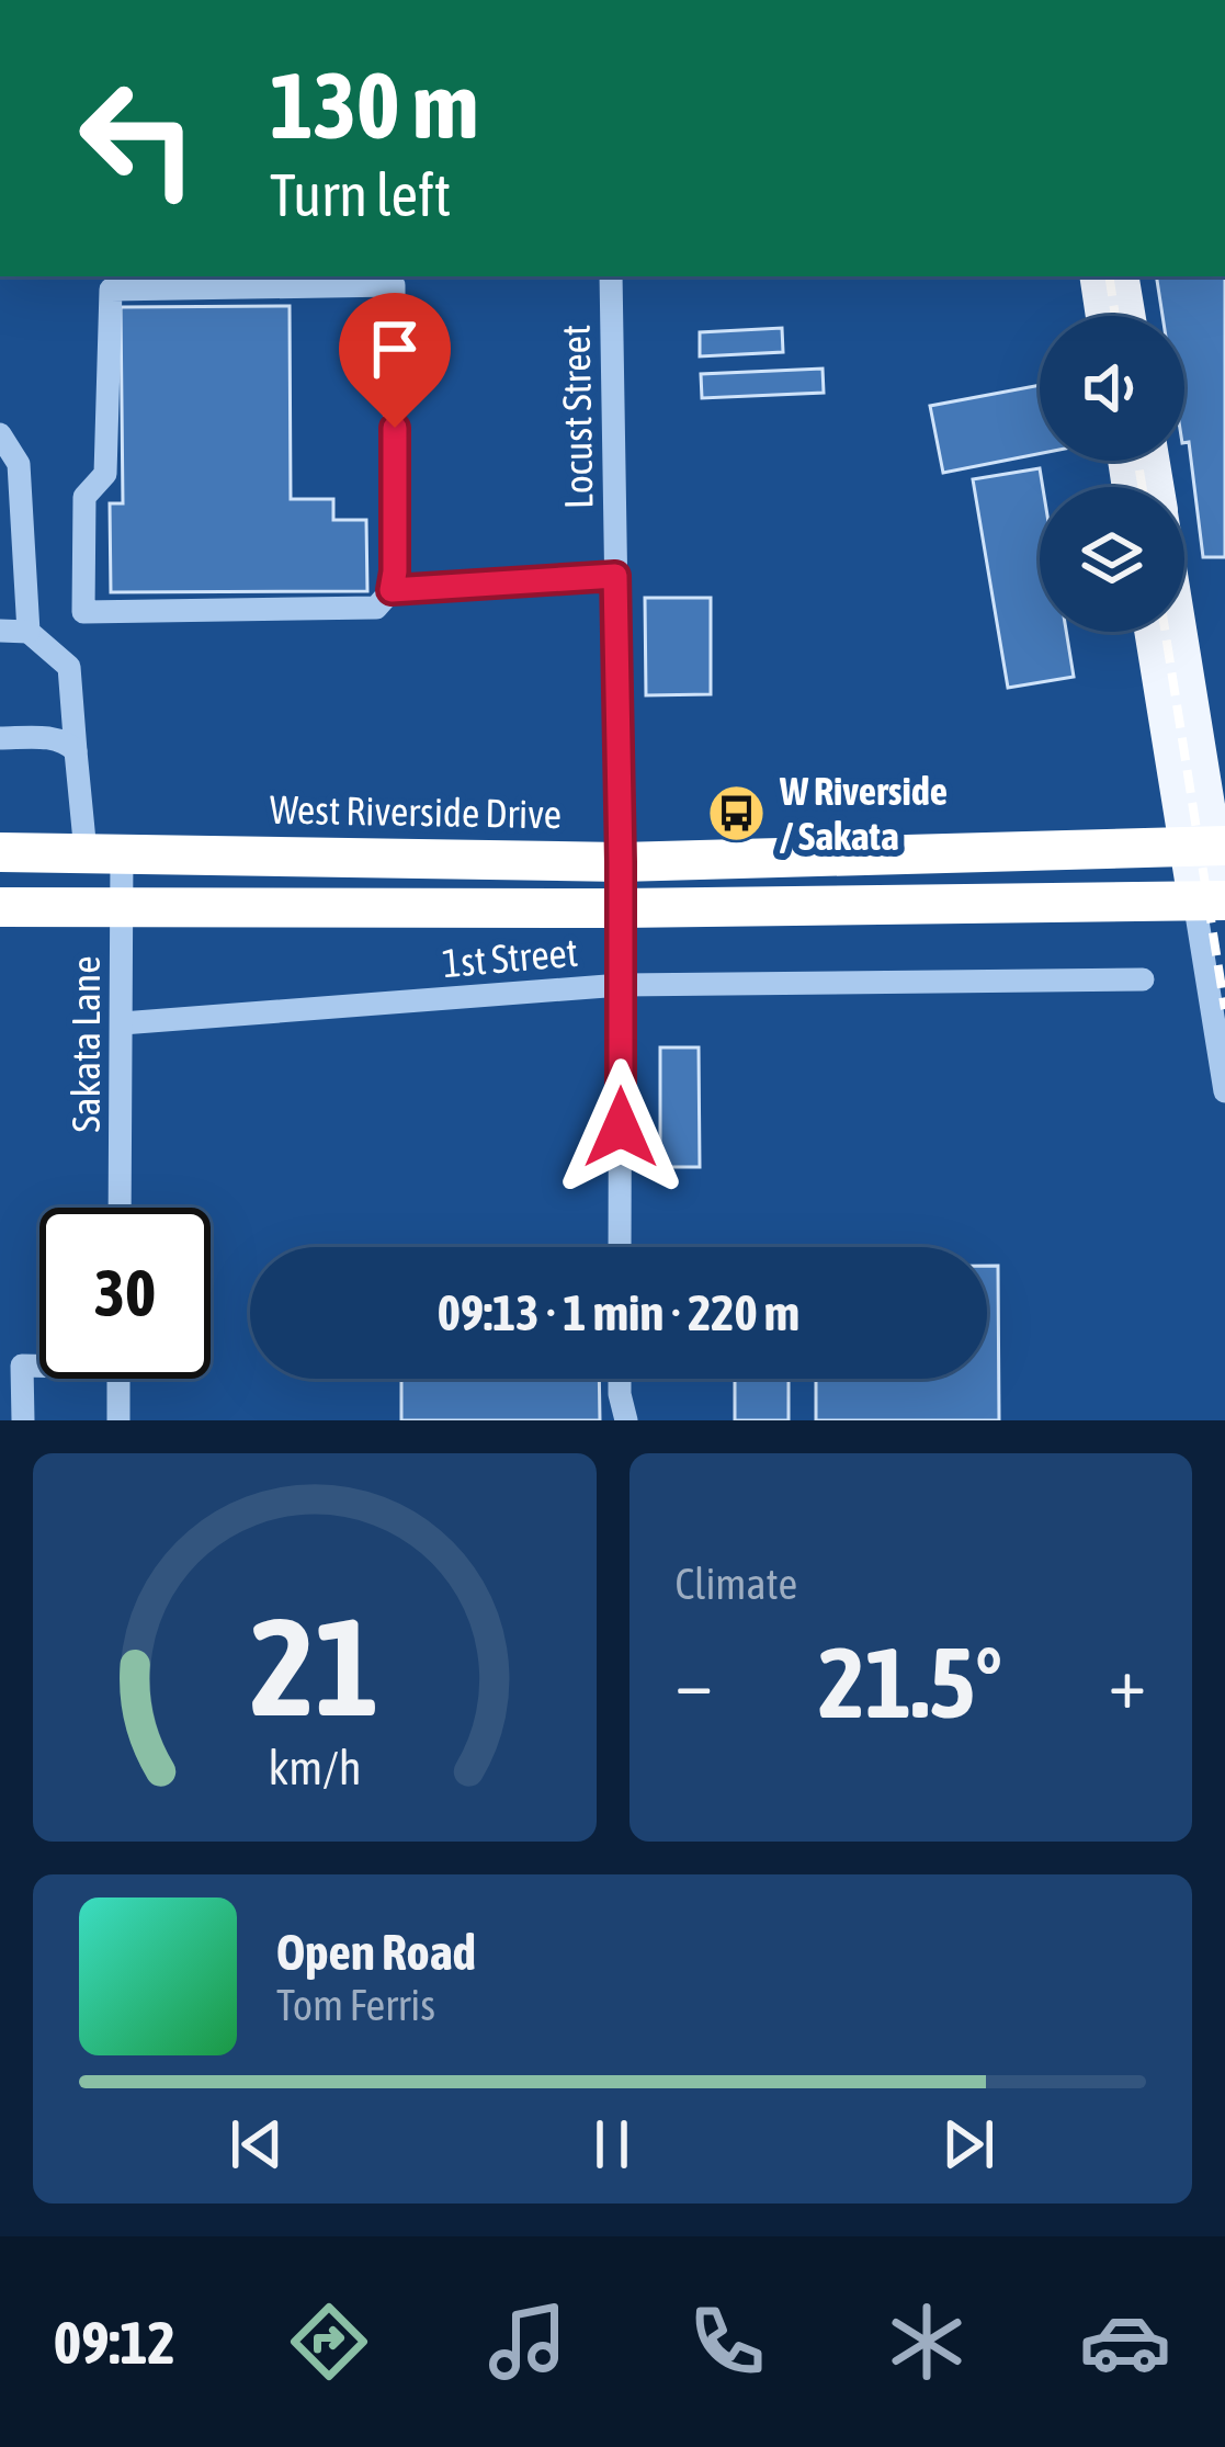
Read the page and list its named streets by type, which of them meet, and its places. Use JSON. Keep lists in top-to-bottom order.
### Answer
{
  "streets": {
    "highway": ["West Riverside Drive"],
    "street": ["Locust Street", "1st Street", "Sakata Lane"]
  },
  "crossings": [
    ["Locust Street", "West Riverside Drive"],
    ["Locust Street", "1st Street"],
    ["West Riverside Drive", "Sakata Lane"],
    ["1st Street", "Sakata Lane"]
  ],
  "places": {
    "bus stop": ["W Riverside / Sakata"]
  },
  "page": {
    "turn": ["130 m", "Turn left"],
    "limit": "30",
    "trip": "09:13 · 1 min · 220 m",
    "tile": "Climate",
    "heat": ["−", "21.5°", "+"],
    "song": ["Open Road", "Tom Ferris"],
    "tabs": "09:12",
    "gauge": ["21", "km/h"]
  }
}
